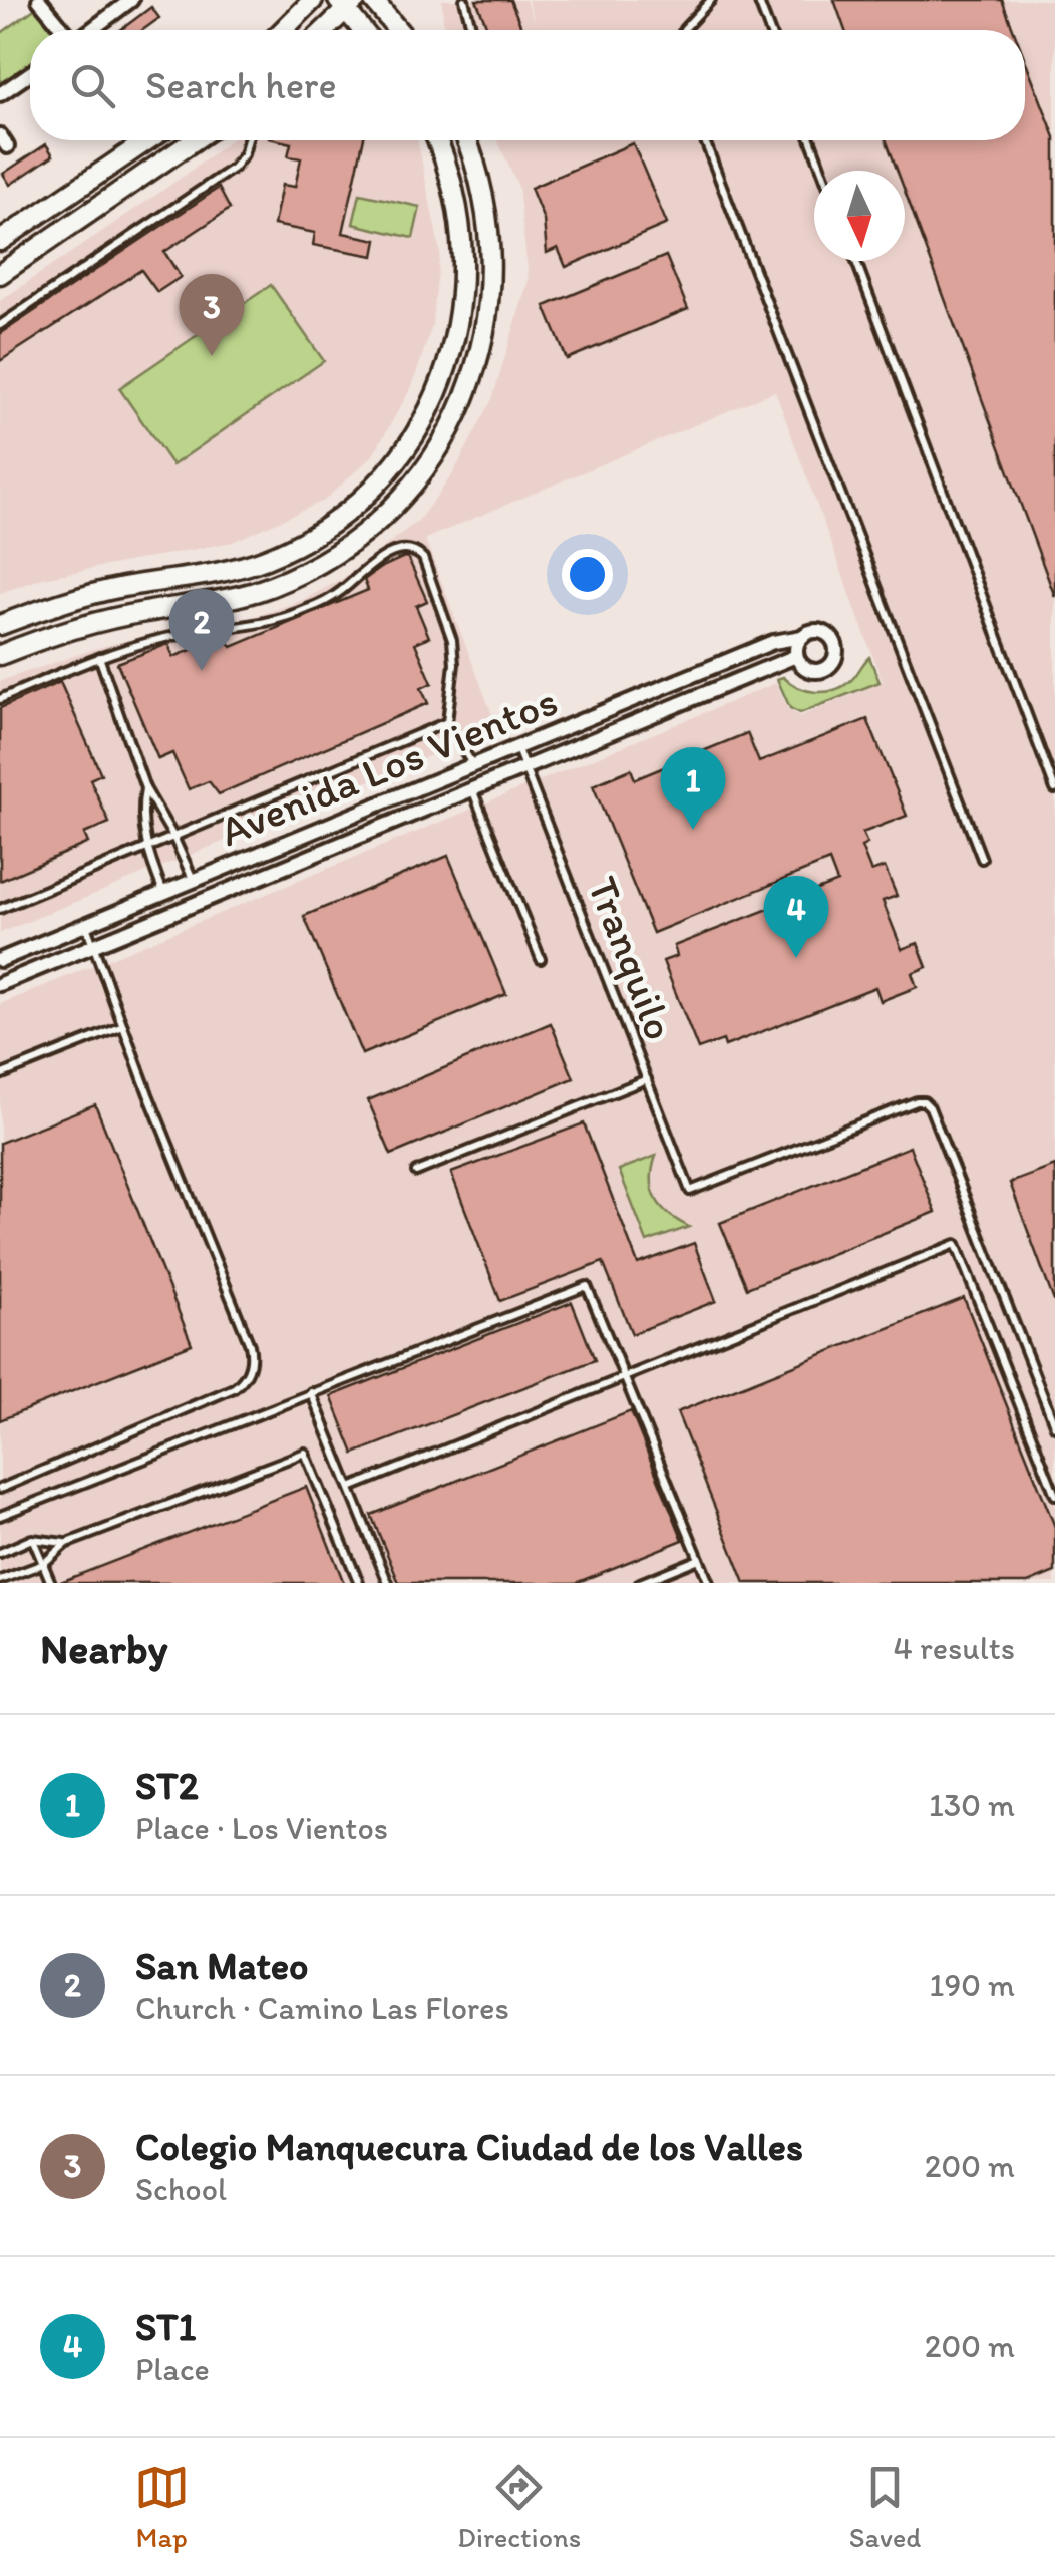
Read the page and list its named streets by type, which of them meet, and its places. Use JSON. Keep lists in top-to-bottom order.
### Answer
{
  "streets": {
    "street": ["Avenida Los Vientos"],
    "lane": ["Tranquilo"]
  },
  "crossings": [
    ["Avenida Los Vientos", "Tranquilo"]
  ],
  "north": "bottom",
  "page": {
    "search": "Search here",
    "pins": [
      "3",
      "2",
      "1",
      "4"
    ],
    "heading": ["Nearby", "4 results"],
    "list": [
      {
        "mark": "1",
        "name": "ST2",
        "note": "Place · Los Vientos",
        "value": "130 m"
      },
      {
        "mark": "2",
        "name": "San Mateo",
        "note": "Church · Camino Las Flores",
        "value": "190 m"
      },
      {
        "mark": "3",
        "name": "Colegio Manquecura Ciudad de los Valles",
        "note": "School",
        "value": "200 m"
      },
      {
        "mark": "4",
        "name": "ST1",
        "note": "Place",
        "value": "200 m"
      }
    ],
    "nav": ["Map", "Directions", "Saved"]
  }
}
